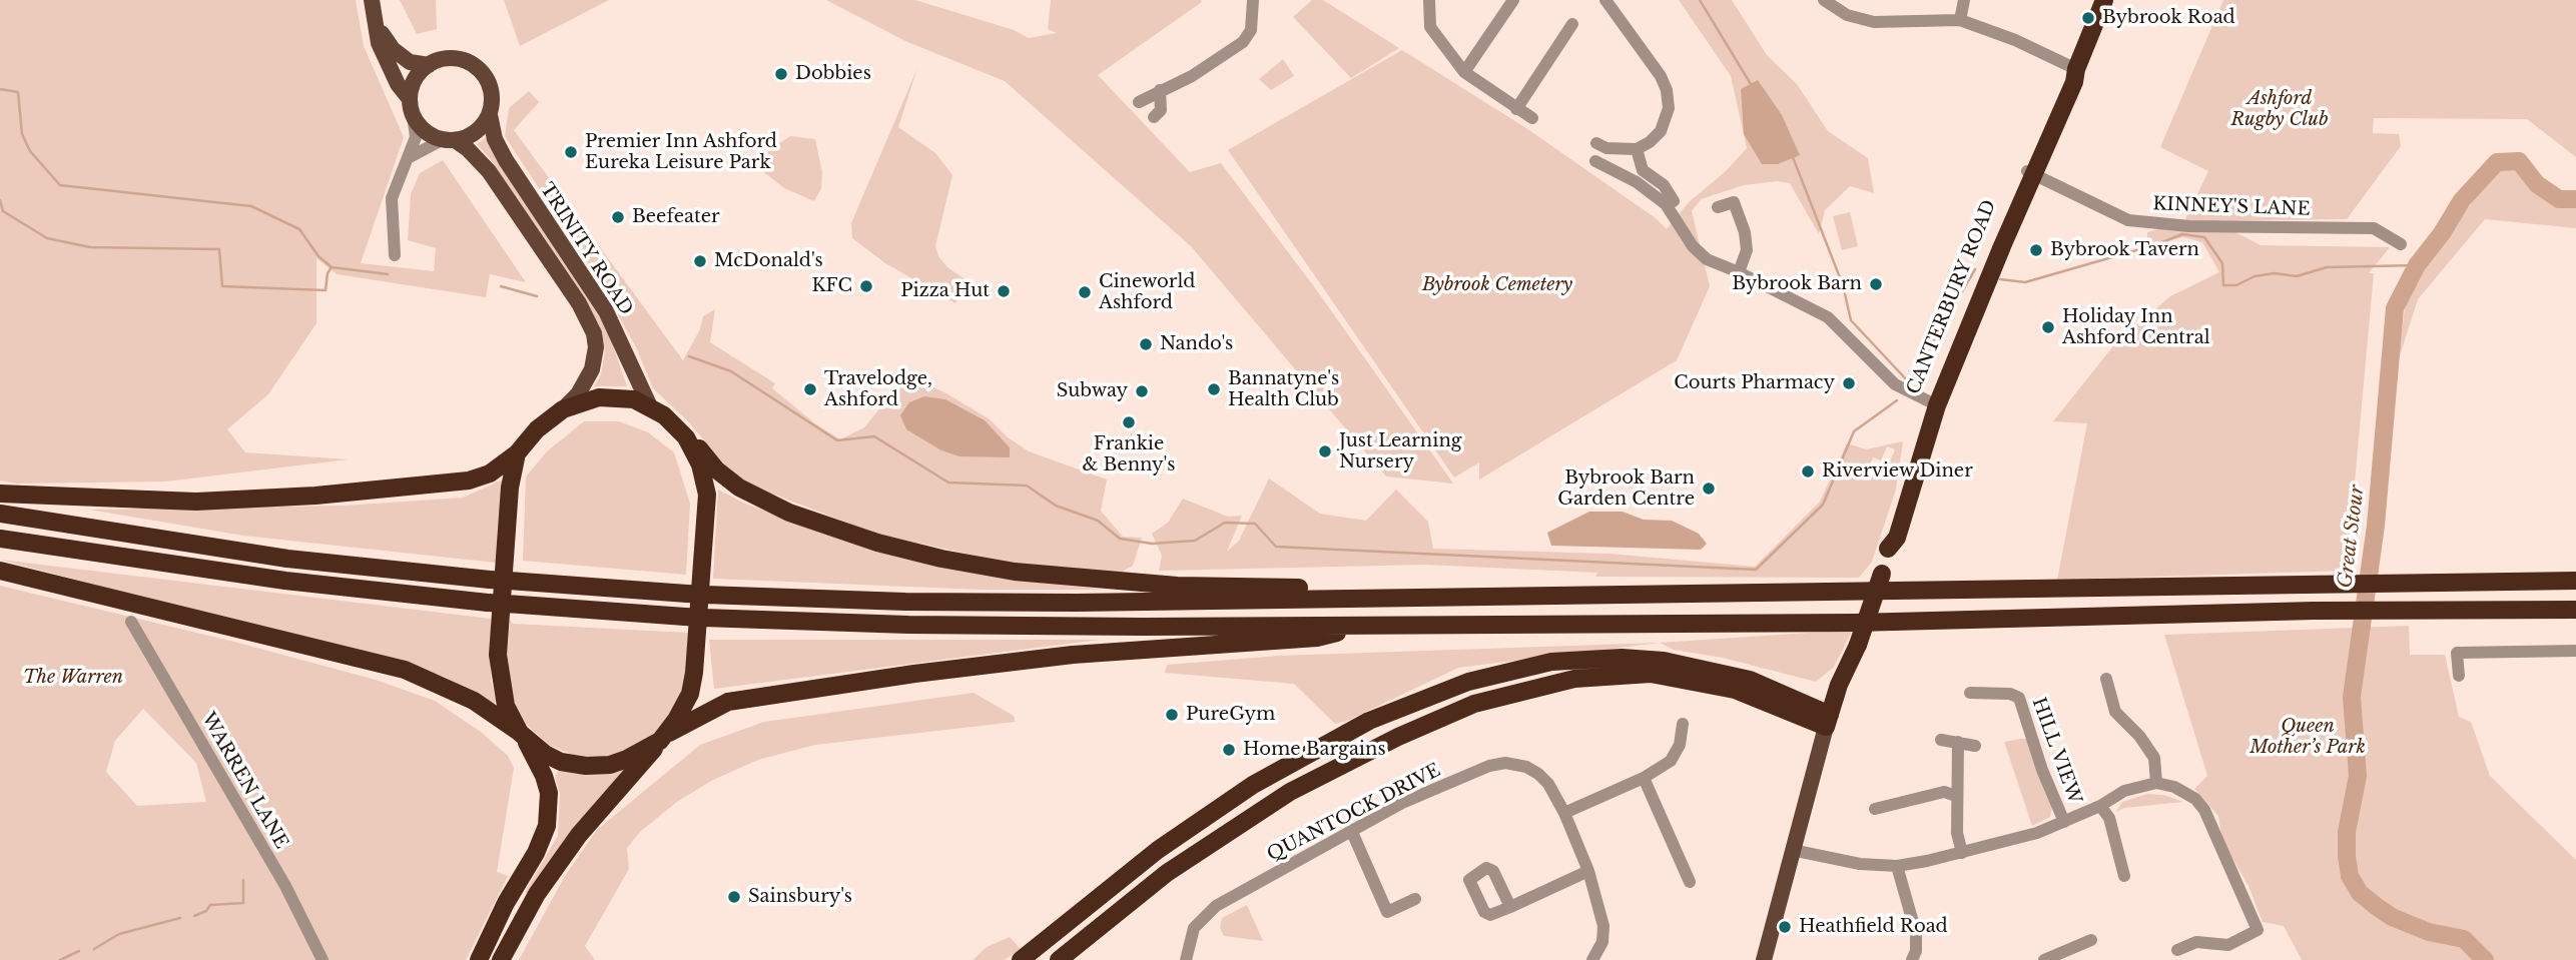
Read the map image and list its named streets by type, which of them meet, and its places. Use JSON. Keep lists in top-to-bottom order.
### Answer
{
  "streets": {
    "highway": ["CANTERBURY ROAD"],
    "main road": ["TRINITY ROAD"],
    "street": [
      "KINNEY'S LANE",
      "HILL VIEW",
      "WARREN LANE",
      "QUANTOCK DRIVE"
    ]
  },
  "crossings": [
    ["KINNEY'S LANE", "CANTERBURY ROAD"]
  ],
  "water": ["Great Stour"],
  "parks": [
    "Ashford Rugby Club",
    "Bybrook Cemetery",
    "The Warren",
    "Queen Mother’s Park"
  ],
  "places": [
    "Bybrook Road",
    "Dobbies",
    "Premier Inn Ashford Eureka Leisure Park",
    "Beefeater",
    "Bybrook Tavern",
    "McDonald's",
    "Bybrook Barn",
    "KFC",
    "Pizza Hut",
    "Cineworld Ashford",
    "Holiday Inn Ashford Central",
    "Nando's",
    "Courts Pharmacy",
    "Travelodge, Ashford",
    "Bannatyne's Health Club",
    "Subway",
    "Frankie & Benny's",
    "Just Learning Nursery",
    "Riverview Diner",
    "Bybrook Barn Garden Centre",
    "PureGym",
    "Home Bargains",
    "Sainsbury's",
    "Heathfield Road"
  ]
}
